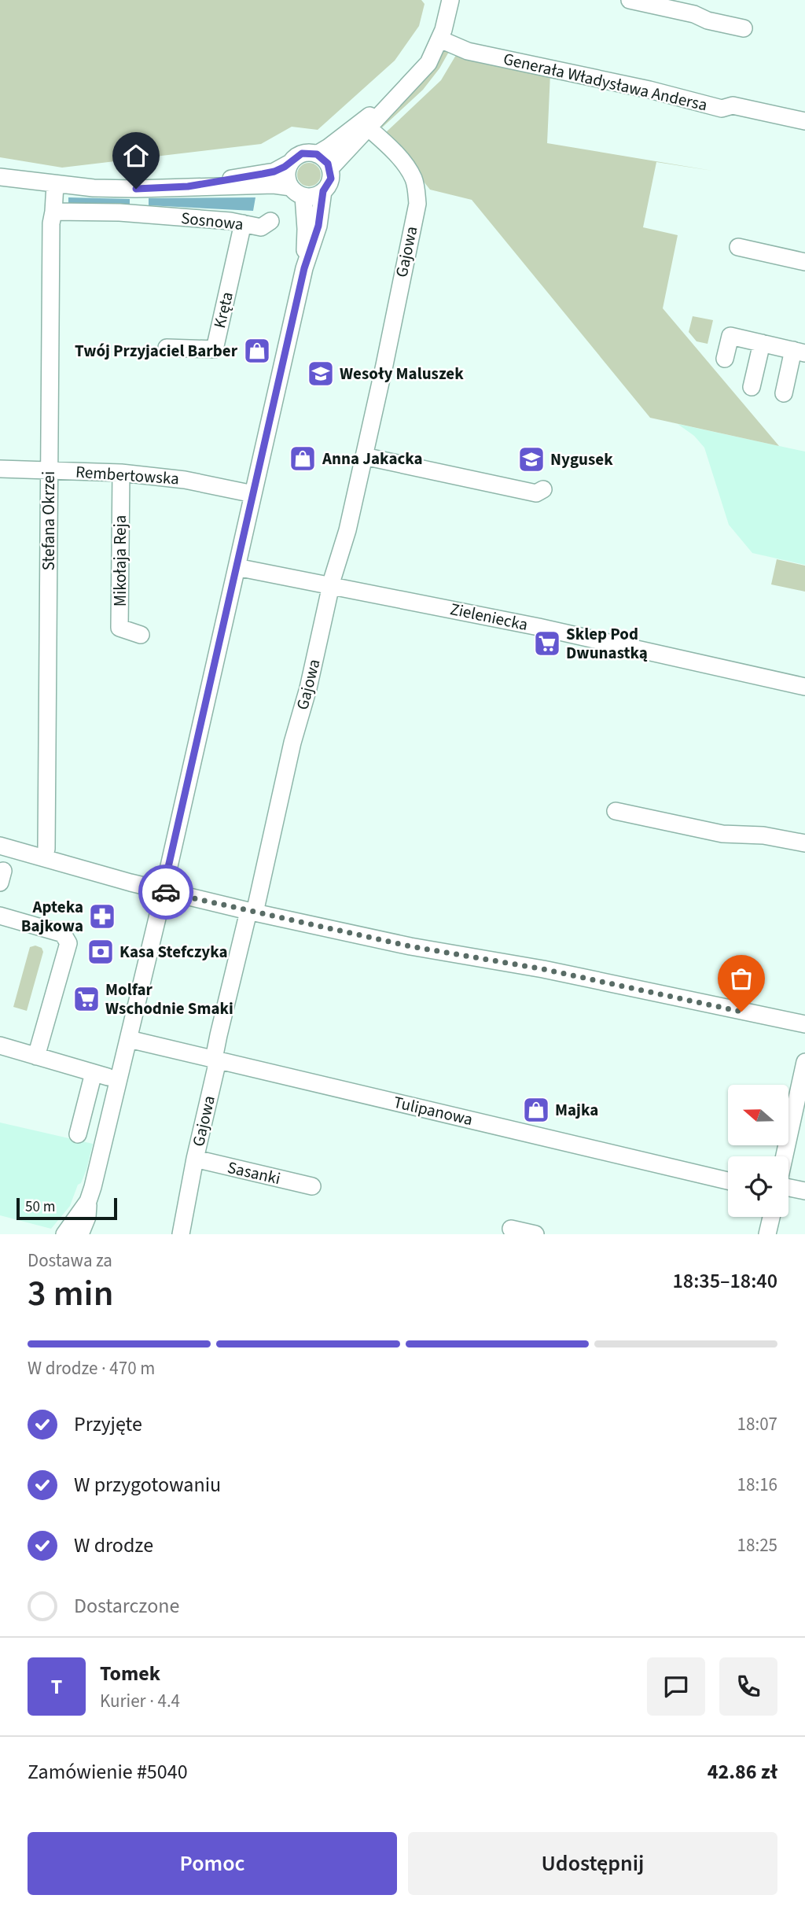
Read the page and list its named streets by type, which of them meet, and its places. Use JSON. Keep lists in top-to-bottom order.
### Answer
{
  "streets": {
    "street": [
      "Generała Władysława Andersa",
      "Sosnowa",
      "Gajowa",
      "Kręta",
      "Rembertowska",
      "Stefana Okrzei",
      "Mikołaja Reja",
      "Zieleniecka",
      "Tulipanowa",
      "Sasanki"
    ]
  },
  "crossings": [
    ["Sosnowa", "Kręta"],
    ["Sosnowa", "Stefana Okrzei"],
    ["Gajowa", "Zieleniecka"],
    ["Gajowa", "Tulipanowa"],
    ["Gajowa", "Sasanki"],
    ["Rembertowska", "Stefana Okrzei"],
    ["Rembertowska", "Mikołaja Reja"]
  ],
  "places": {
    "shop": ["Twój Przyjaciel Barber", "Anna Jakacka", "Majka"],
    "school or university": ["Wesoły Maluszek", "Nygusek"],
    "supermarket": ["Sklep Pod Dwunastką", "Molfar Wschodnie Smaki"],
    "pharmacy": ["Apteka Bajkowa"],
    "bank": ["Kasa Stefczyka"]
  },
  "scale_bar": "50 m",
  "north": "left",
  "page": {
    "scale": "50 m",
    "heading": ["3 min", "Dostawa za", "18:35–18:40"],
    "panel": [
      "Tomek",
      "Kurier · 4.4",
      "Zamówienie #5040",
      "42.86 zł"
    ],
    "bar": "W drodze · 470 m",
    "list": [
      ["Przyjęte", "18:07"],
      ["W przygotowaniu", "18:16"],
      ["W drodze", "18:25"],
      "Dostarczone"
    ],
    "round": "T",
    "buttons": ["Pomoc", "Udostępnij"]
  }
}
